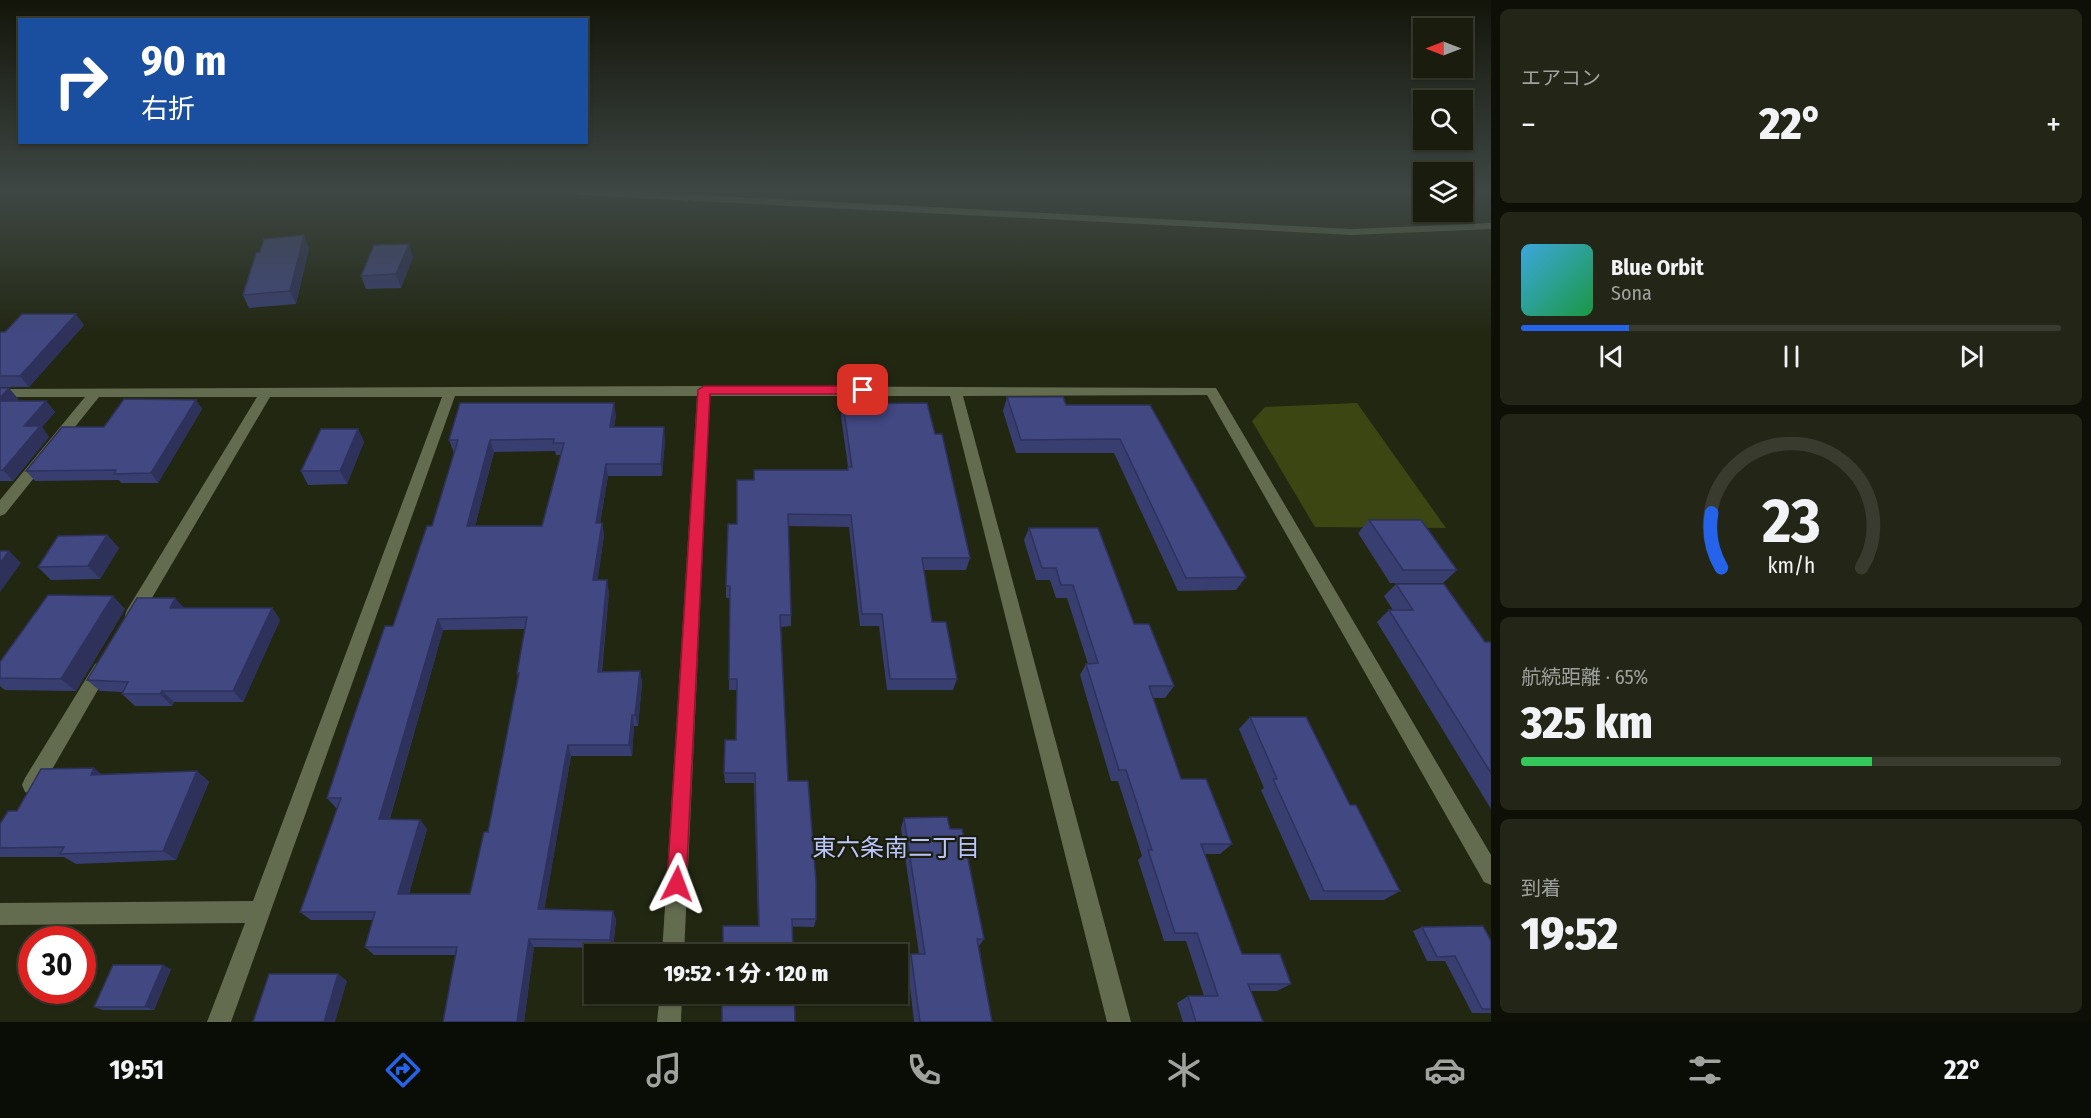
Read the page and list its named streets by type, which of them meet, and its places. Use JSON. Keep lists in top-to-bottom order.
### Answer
{
  "districts": ["東六条南二丁目"],
  "north": "left",
  "page": {
    "tile": [
      "エアコン",
      ["航続距離 · 65%", "325 km"],
      ["到着", "19:52"]
    ],
    "turn": ["90 m", "右折"],
    "heat": ["−", "22°", "+"],
    "song": ["Blue Orbit", "Sona"],
    "limit": "30",
    "trip": "19:52 · 1 分 · 120 m",
    "tabs": ["19:51", "22°"],
    "gauge": ["23", "km/h"]
  }
}
